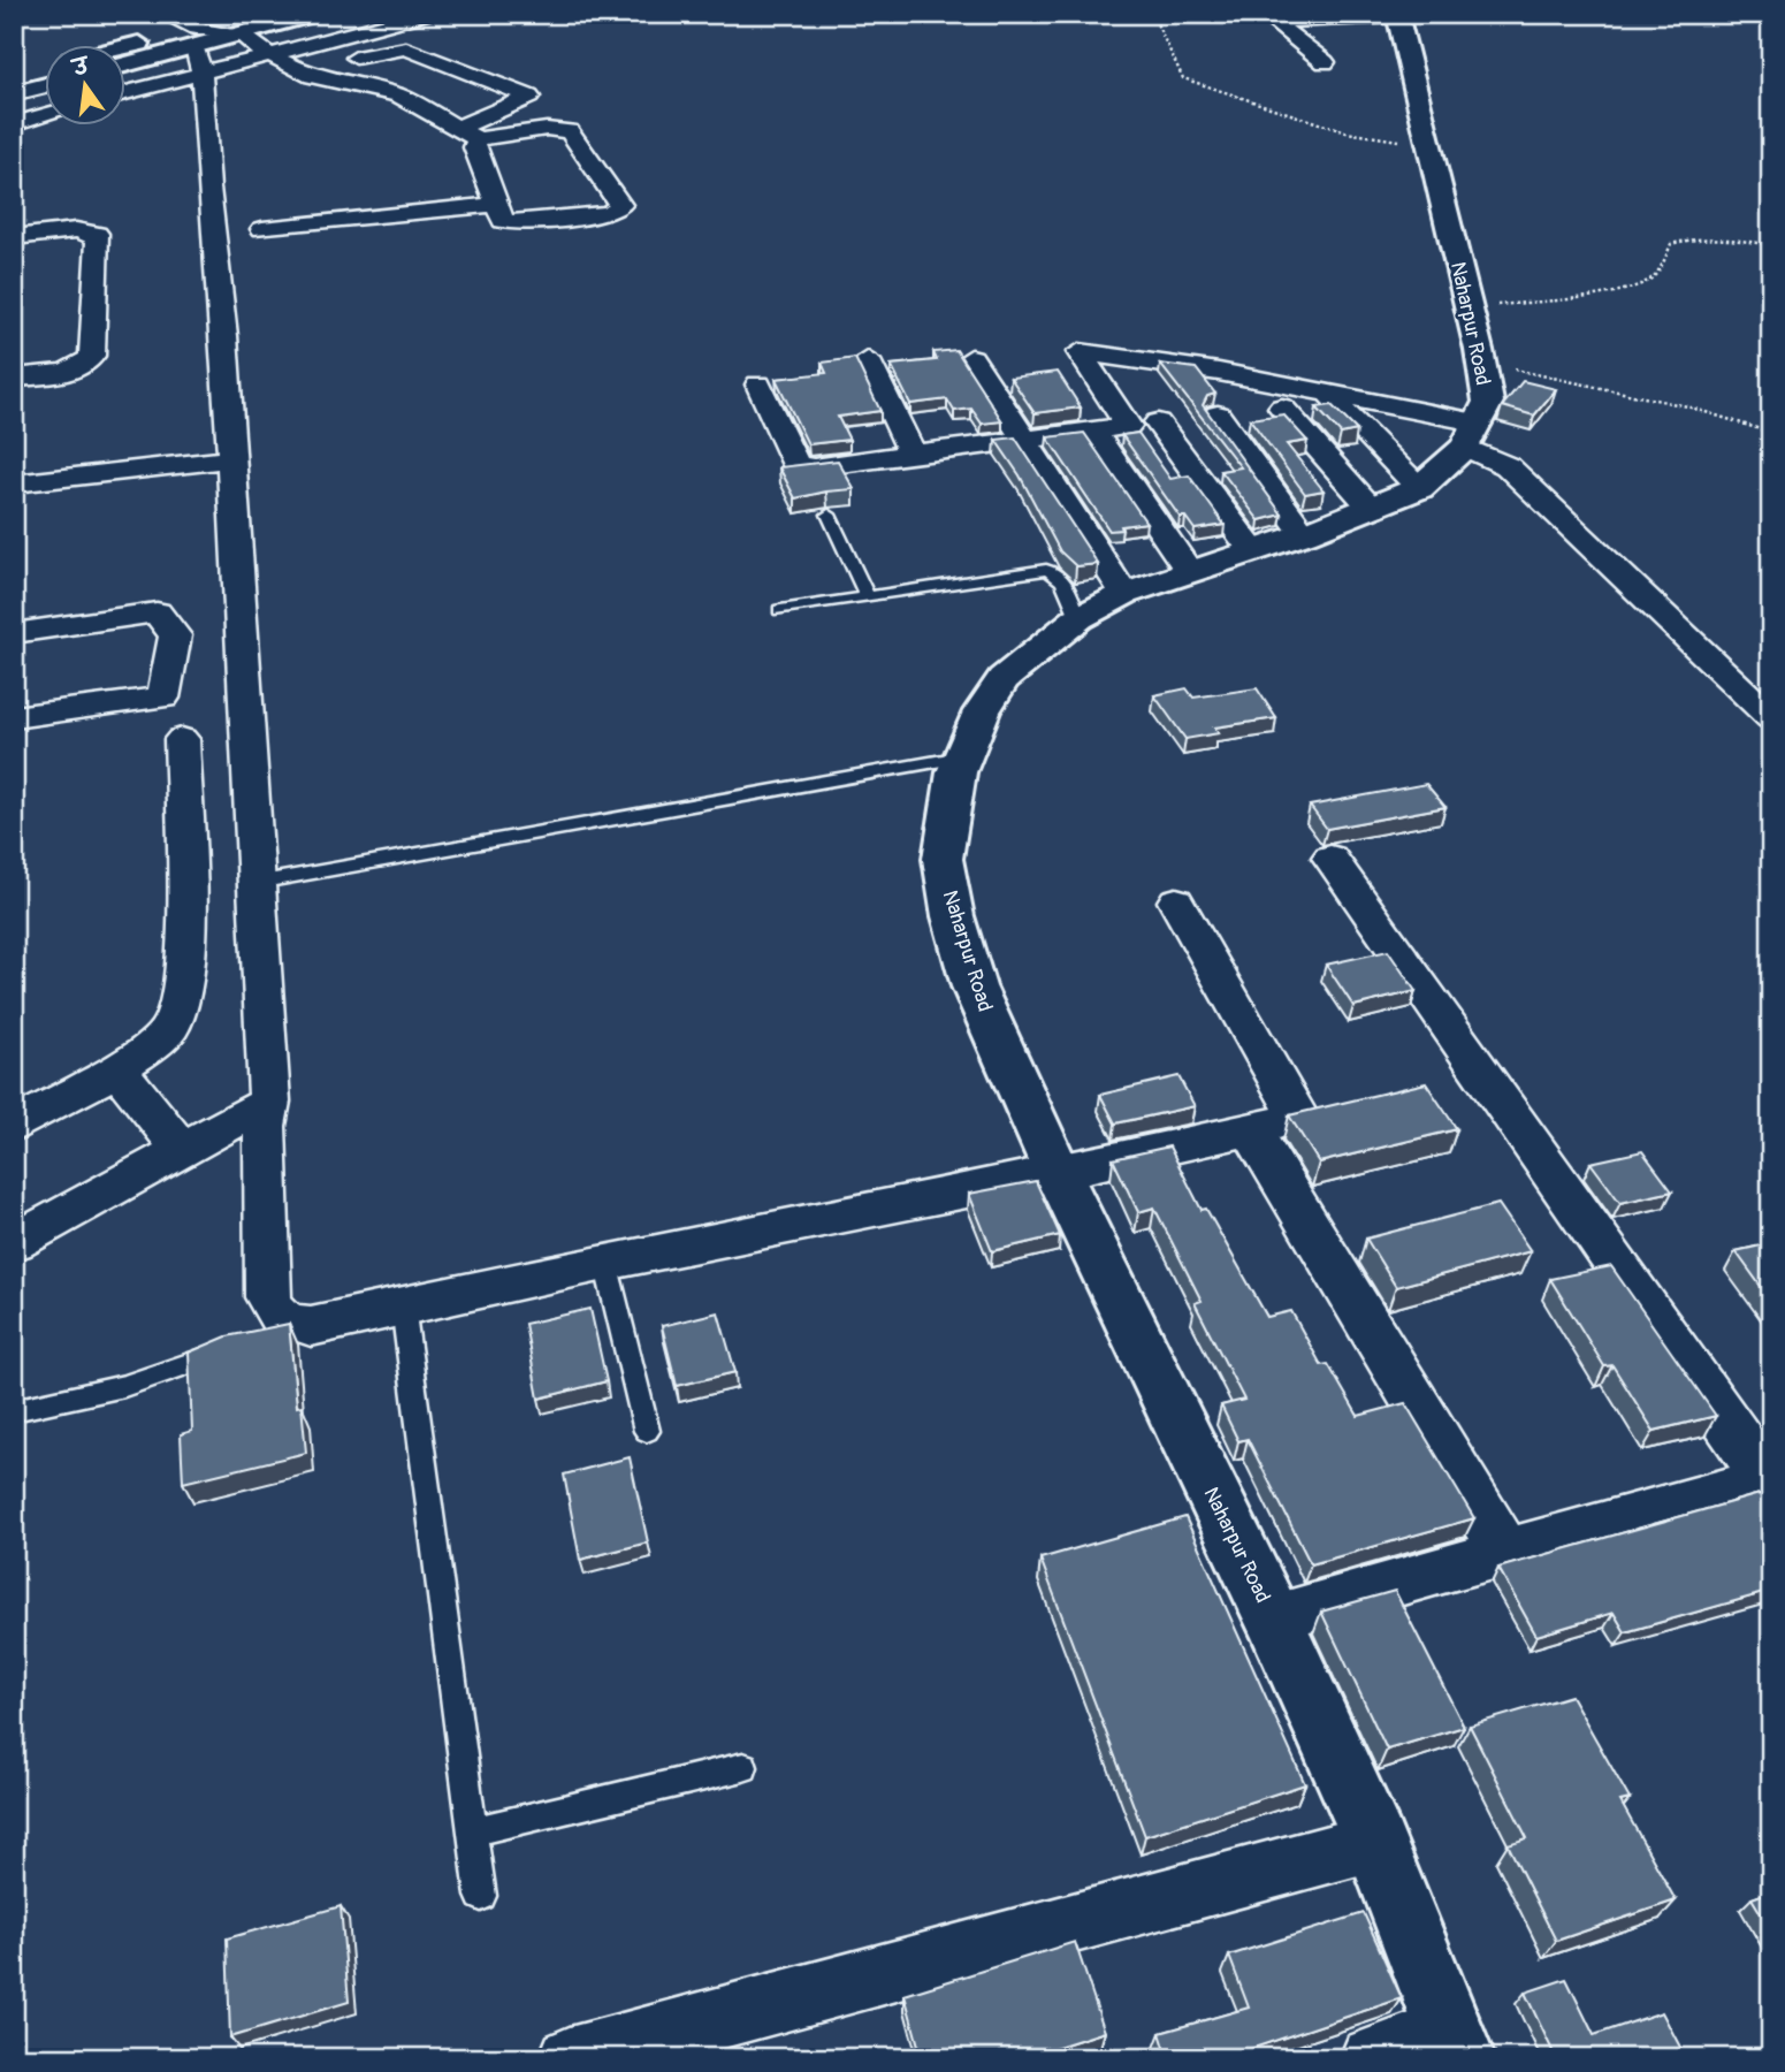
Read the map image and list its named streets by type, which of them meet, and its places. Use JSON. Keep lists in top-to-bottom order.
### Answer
{
  "streets": {
    "street": ["Naharpur Road"]
  },
  "north": "top"
}
